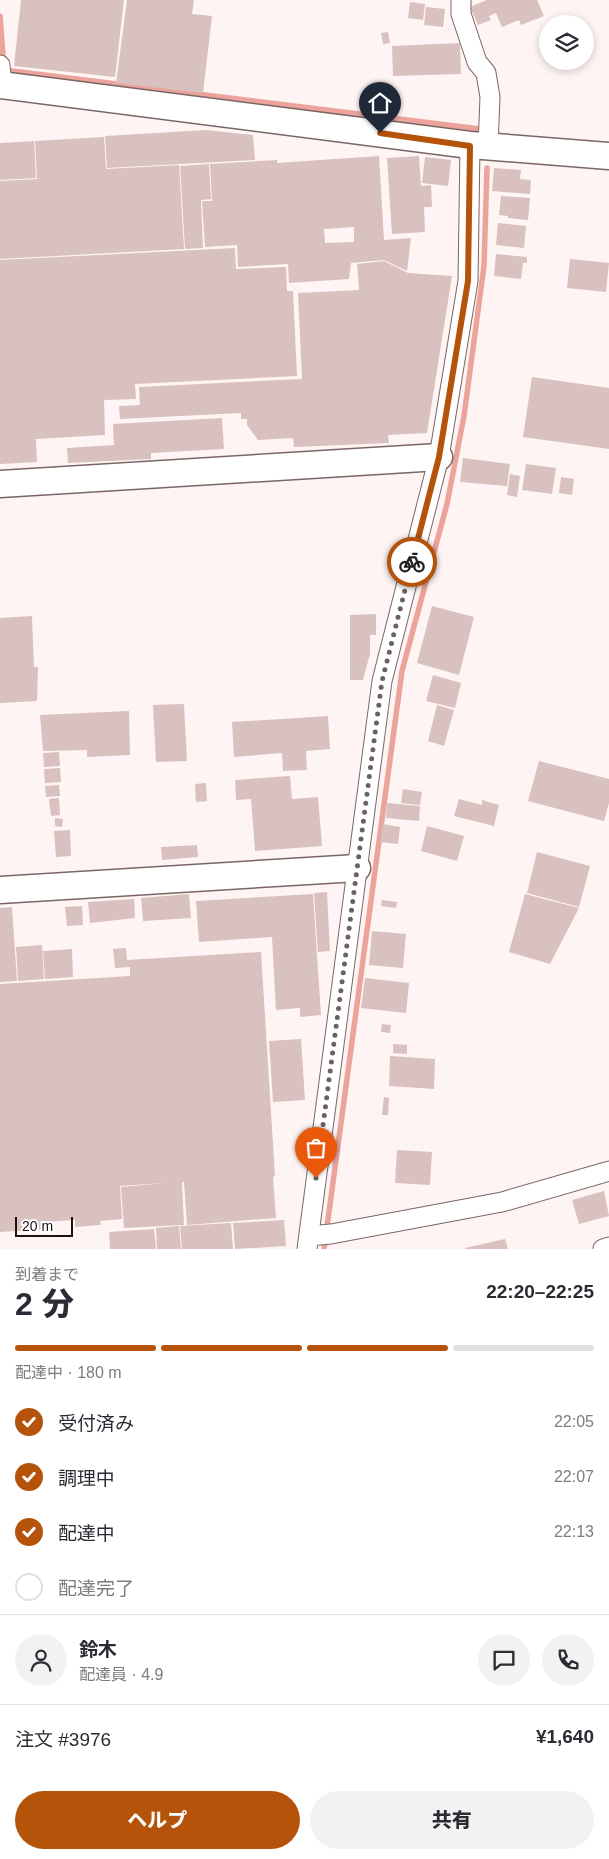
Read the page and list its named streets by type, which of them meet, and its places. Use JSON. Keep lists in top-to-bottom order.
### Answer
{
  "scale_bar": "20 m",
  "page": {
    "scale": "20 m",
    "heading": ["2 分", "到着まで", "22:20–22:25"],
    "panel": [
      "鈴木",
      "配達員 · 4.9",
      "注文 #3976",
      "¥1,640"
    ],
    "bar": "配達中 · 180 m",
    "list": [
      ["受付済み", "22:05"],
      ["調理中", "22:07"],
      ["配達中", "22:13"],
      "配達完了"
    ],
    "buttons": ["ヘルプ", "共有"]
  }
}
